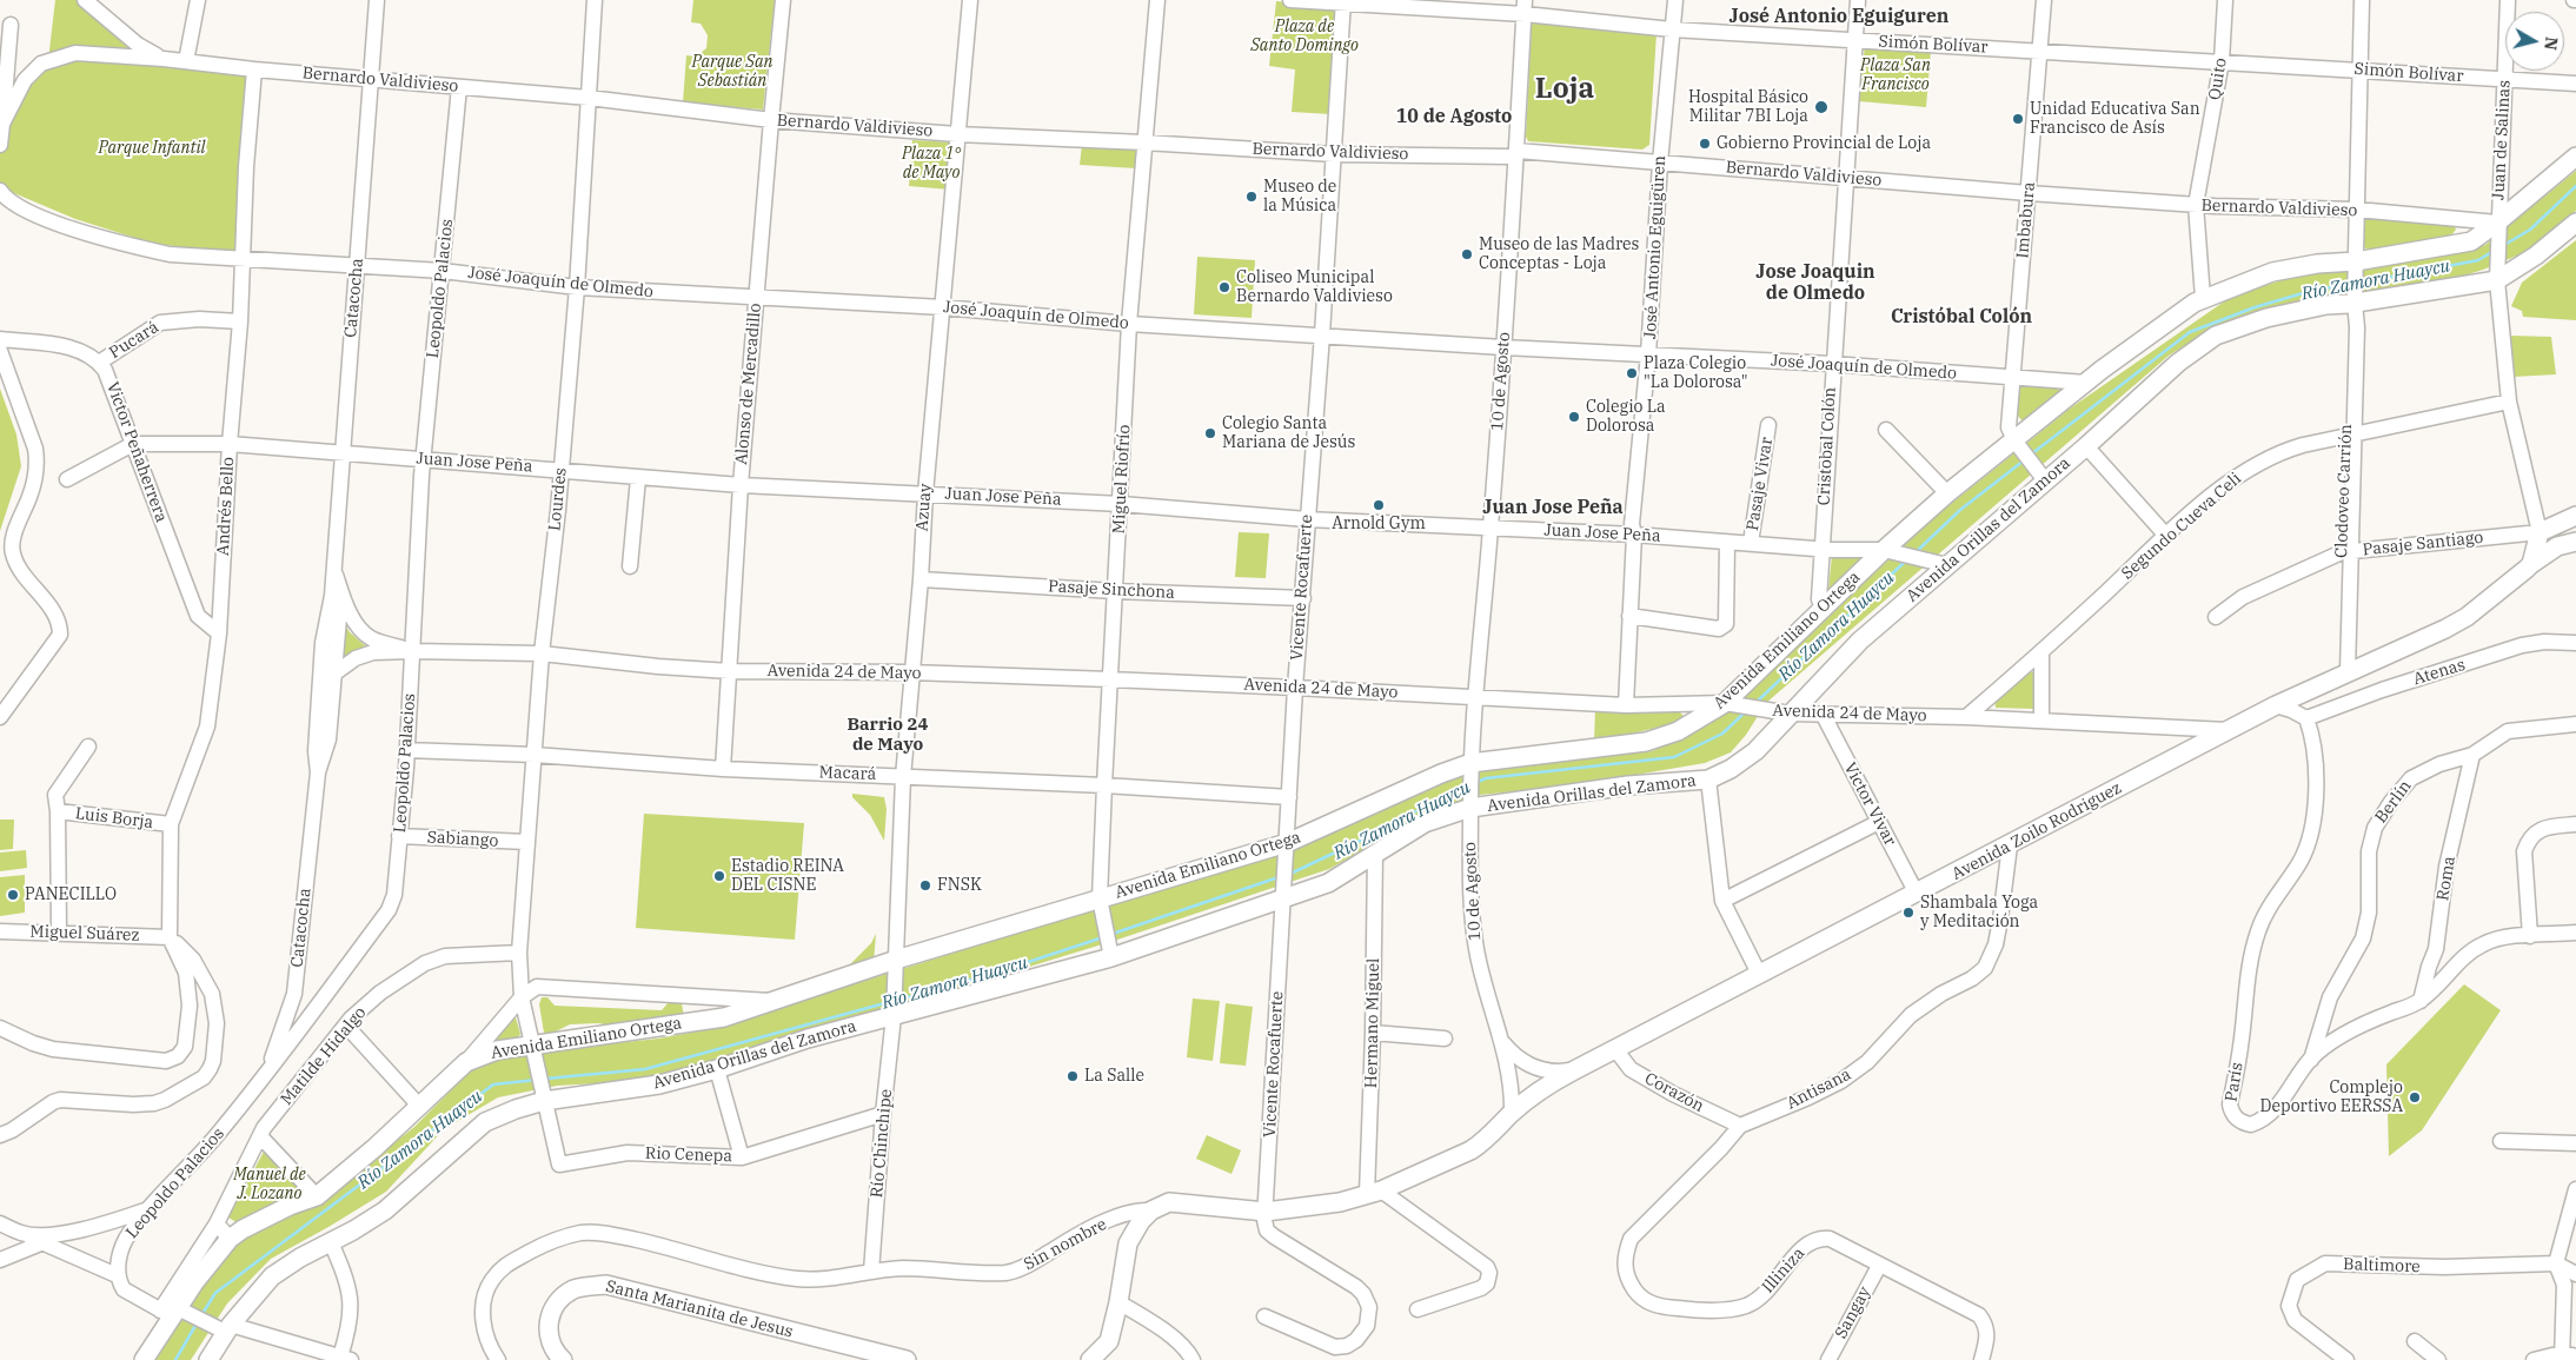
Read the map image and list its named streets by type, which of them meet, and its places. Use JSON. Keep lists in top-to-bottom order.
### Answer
{
  "streets": {
    "main road": [
      "Avenida Orillas del Zamora",
      "Avenida Emiliano Ortega",
      "Avenida Zoilo Rodriguez",
      "Santa Marianita de Jesus"
    ],
    "street": [
      "Simón Bolívar",
      "Quito",
      "Bernardo Valdivieso",
      "Juan de Salinas",
      "Imbabura",
      "José Antonio Eguigüren",
      "José Joaquín de Olmedo",
      "Leopoldo Palacios",
      "Catacocha",
      "Pucará",
      "10 de Agosto",
      "Alonso de Mercadillo",
      "Cristobal Colón",
      "Victor Peñaherrera",
      "Juan Jose Peña",
      "Miguel Riofrío",
      "Pasaje Vivar",
      "Clodoveo Carrión",
      "Lourdes",
      "Andrés Bello",
      "Azuay",
      "Segundo Cueva Celi",
      "Pasaje Santiago",
      "Vicente Rocafuerte",
      "Pasaje Sinchona",
      "Avenida 24 de Mayo",
      "Atenas",
      "Macará",
      "Berlín",
      "Victor Vivar",
      "Luis Borja",
      "Sabiango",
      "Roma",
      "Miguel Suárez",
      "Hermano Miguel",
      "Matilde Hidalgo",
      "París",
      "Antisana",
      "Corazón",
      "Río Chinchipe",
      "Rio Cenepa",
      "Sin nombre",
      "Baltimore",
      "Illiniza",
      "Sangay"
    ]
  },
  "crossings": [
    ["Simón Bolívar", "Quito"],
    ["Simón Bolívar", "Juan de Salinas"],
    ["Simón Bolívar", "Imbabura"],
    ["Simón Bolívar", "José Antonio Eguigüren"],
    ["Simón Bolívar", "10 de Agosto"],
    ["Simón Bolívar", "Cristobal Colón"],
    ["Simón Bolívar", "Clodoveo Carrión"],
    ["Simón Bolívar", "Vicente Rocafuerte"],
    ["Quito", "Bernardo Valdivieso"],
    ["Quito", "Avenida Emiliano Ortega"],
    ["Bernardo Valdivieso", "Juan de Salinas"],
    ["Bernardo Valdivieso", "Imbabura"],
    ["Bernardo Valdivieso", "José Antonio Eguigüren"],
    ["Bernardo Valdivieso", "Leopoldo Palacios"],
    ["Bernardo Valdivieso", "Catacocha"],
    ["Bernardo Valdivieso", "10 de Agosto"],
    ["Bernardo Valdivieso", "Alonso de Mercadillo"],
    ["Bernardo Valdivieso", "Cristobal Colón"],
    ["Bernardo Valdivieso", "Miguel Riofrío"],
    ["Bernardo Valdivieso", "Clodoveo Carrión"],
    ["Bernardo Valdivieso", "Lourdes"],
    ["Bernardo Valdivieso", "Andrés Bello"],
    ["Bernardo Valdivieso", "Azuay"],
    ["Bernardo Valdivieso", "Vicente Rocafuerte"],
    ["Bernardo Valdivieso", "Avenida Emiliano Ortega"],
    ["Juan de Salinas", "Segundo Cueva Celi"],
    ["Juan de Salinas", "Avenida Orillas del Zamora"],
    ["Juan de Salinas", "Pasaje Santiago"],
    ["Juan de Salinas", "Avenida Emiliano Ortega"],
    ["Imbabura", "José Joaquín de Olmedo"],
    ["Imbabura", "Avenida Emiliano Ortega"],
    ["José Antonio Eguigüren", "José Joaquín de Olmedo"],
    ["José Antonio Eguigüren", "Juan Jose Peña"],
    ["José Antonio Eguigüren", "Avenida 24 de Mayo"],
    ["José Joaquín de Olmedo", "Leopoldo Palacios"],
    ["José Joaquín de Olmedo", "Catacocha"],
    ["José Joaquín de Olmedo", "10 de Agosto"],
    ["José Joaquín de Olmedo", "Alonso de Mercadillo"],
    ["José Joaquín de Olmedo", "Cristobal Colón"],
    ["José Joaquín de Olmedo", "Miguel Riofrío"],
    ["José Joaquín de Olmedo", "Lourdes"],
    ["José Joaquín de Olmedo", "Andrés Bello"],
    ["José Joaquín de Olmedo", "Azuay"],
    ["José Joaquín de Olmedo", "Vicente Rocafuerte"],
    ["José Joaquín de Olmedo", "Avenida Emiliano Ortega"],
    ["Leopoldo Palacios", "Catacocha"],
    ["Leopoldo Palacios", "Juan Jose Peña"],
    ["Leopoldo Palacios", "Avenida 24 de Mayo"],
    ["Leopoldo Palacios", "Macará"],
    ["Leopoldo Palacios", "Sabiango"],
    ["Catacocha", "Juan Jose Peña"],
    ["Pucará", "Victor Peñaherrera"],
    ["Pucará", "Andrés Bello"],
    ["10 de Agosto", "Juan Jose Peña"],
    ["10 de Agosto", "Avenida Orillas del Zamora"],
    ["10 de Agosto", "Avenida Emiliano Ortega"],
    ["10 de Agosto", "Avenida 24 de Mayo"],
    ["10 de Agosto", "Avenida Zoilo Rodriguez"],
    ["Alonso de Mercadillo", "Juan Jose Peña"],
    ["Alonso de Mercadillo", "Avenida 24 de Mayo"],
    ["Alonso de Mercadillo", "Macará"],
    ["Cristobal Colón", "Juan Jose Peña"],
    ["Cristobal Colón", "Avenida Emiliano Ortega"],
    ["Victor Peñaherrera", "Juan Jose Peña"],
    ["Victor Peñaherrera", "Andrés Bello"],
    ["Juan Jose Peña", "Miguel Riofrío"],
    ["Juan Jose Peña", "Pasaje Vivar"],
    ["Juan Jose Peña", "Lourdes"],
    ["Juan Jose Peña", "Andrés Bello"],
    ["Juan Jose Peña", "Azuay"],
    ["Juan Jose Peña", "Avenida Orillas del Zamora"],
    ["Juan Jose Peña", "Vicente Rocafuerte"],
    ["Juan Jose Peña", "Avenida Emiliano Ortega"],
    ["Miguel Riofrío", "Avenida Orillas del Zamora"],
    ["Miguel Riofrío", "Pasaje Sinchona"],
    ["Miguel Riofrío", "Avenida Emiliano Ortega"],
    ["Miguel Riofrío", "Avenida 24 de Mayo"],
    ["Miguel Riofrío", "Macará"],
    ["Clodoveo Carrión", "Segundo Cueva Celi"],
    ["Clodoveo Carrión", "Avenida Orillas del Zamora"],
    ["Clodoveo Carrión", "Pasaje Santiago"],
    ["Clodoveo Carrión", "Avenida Emiliano Ortega"],
    ["Clodoveo Carrión", "Avenida Zoilo Rodriguez"],
    ["Lourdes", "Avenida Orillas del Zamora"],
    ["Lourdes", "Avenida Emiliano Ortega"],
    ["Lourdes", "Avenida 24 de Mayo"],
    ["Lourdes", "Macará"],
    ["Lourdes", "Sabiango"],
    ["Lourdes", "Matilde Hidalgo"],
    ["Lourdes", "Rio Cenepa"],
    ["Andrés Bello", "Luis Borja"],
    ["Andrés Bello", "Miguel Suárez"],
    ["Azuay", "Avenida Orillas del Zamora"],
    ["Azuay", "Pasaje Sinchona"],
    ["Azuay", "Avenida Emiliano Ortega"],
    ["Azuay", "Avenida 24 de Mayo"],
    ["Azuay", "Macará"],
    ["Azuay", "Río Chinchipe"],
    ["Segundo Cueva Celi", "Avenida 24 de Mayo"],
    ["Avenida Orillas del Zamora", "Vicente Rocafuerte"],
    ["Avenida Orillas del Zamora", "Avenida 24 de Mayo"],
    ["Avenida Orillas del Zamora", "Hermano Miguel"],
    ["Avenida Orillas del Zamora", "Río Chinchipe"],
    ["Vicente Rocafuerte", "Pasaje Sinchona"],
    ["Vicente Rocafuerte", "Avenida Emiliano Ortega"],
    ["Vicente Rocafuerte", "Avenida 24 de Mayo"],
    ["Vicente Rocafuerte", "Macará"],
    ["Avenida Emiliano Ortega", "Avenida 24 de Mayo"],
    ["Avenida Emiliano Ortega", "Matilde Hidalgo"],
    ["Avenida 24 de Mayo", "Victor Vivar"],
    ["Avenida 24 de Mayo", "Avenida Zoilo Rodriguez"],
    ["Atenas", "París"],
    ["Berlín", "Roma"],
    ["Berlín", "París"],
    ["Victor Vivar", "Avenida Zoilo Rodriguez"],
    ["Avenida Zoilo Rodriguez", "Antisana"],
    ["Avenida Zoilo Rodriguez", "Corazón"],
    ["Roma", "París"],
    ["Antisana", "Corazón"],
    ["Antisana", "Illiniza"],
    ["Río Chinchipe", "Rio Cenepa"],
    ["Río Chinchipe", "Sin nombre"],
    ["Illiniza", "Sangay"]
  ],
  "districts": [
    "José Antonio Eguiguren",
    "Loja",
    "10 de Agosto",
    "Jose Joaquin de Olmedo",
    "Cristóbal Colón",
    "Juan Jose Peña",
    "Barrio 24 de Mayo"
  ],
  "water": ["Río Zamora Huaycu"],
  "parks": [
    "Plaza de Santo Domingo",
    "Parque San Sebastián",
    "Plaza San Francisco",
    "Parque Infantil",
    "Plaza 1° de Mayo",
    "Manuel de J. Lozano"
  ],
  "places": [
    "Hospital Básico Militar 7BI Loja",
    "Unidad Educativa San Francisco de Asís",
    "Gobierno Provincial de Loja",
    "Museo de la Música",
    "Museo de las Madres Conceptas - Loja",
    "Coliseo Municipal Bernardo Valdivieso",
    "Plaza Colegio \"La Dolorosa\"",
    "Colegio La Dolorosa",
    "Colegio Santa Mariana de Jesús",
    "Arnold Gym",
    "Estadio REINA DEL CISNE",
    "FNSK",
    "PANECILLO",
    "Shambala Yoga y Meditación",
    "La Salle",
    "Complejo Deportivo EERSSA"
  ],
  "north": "right"
}
